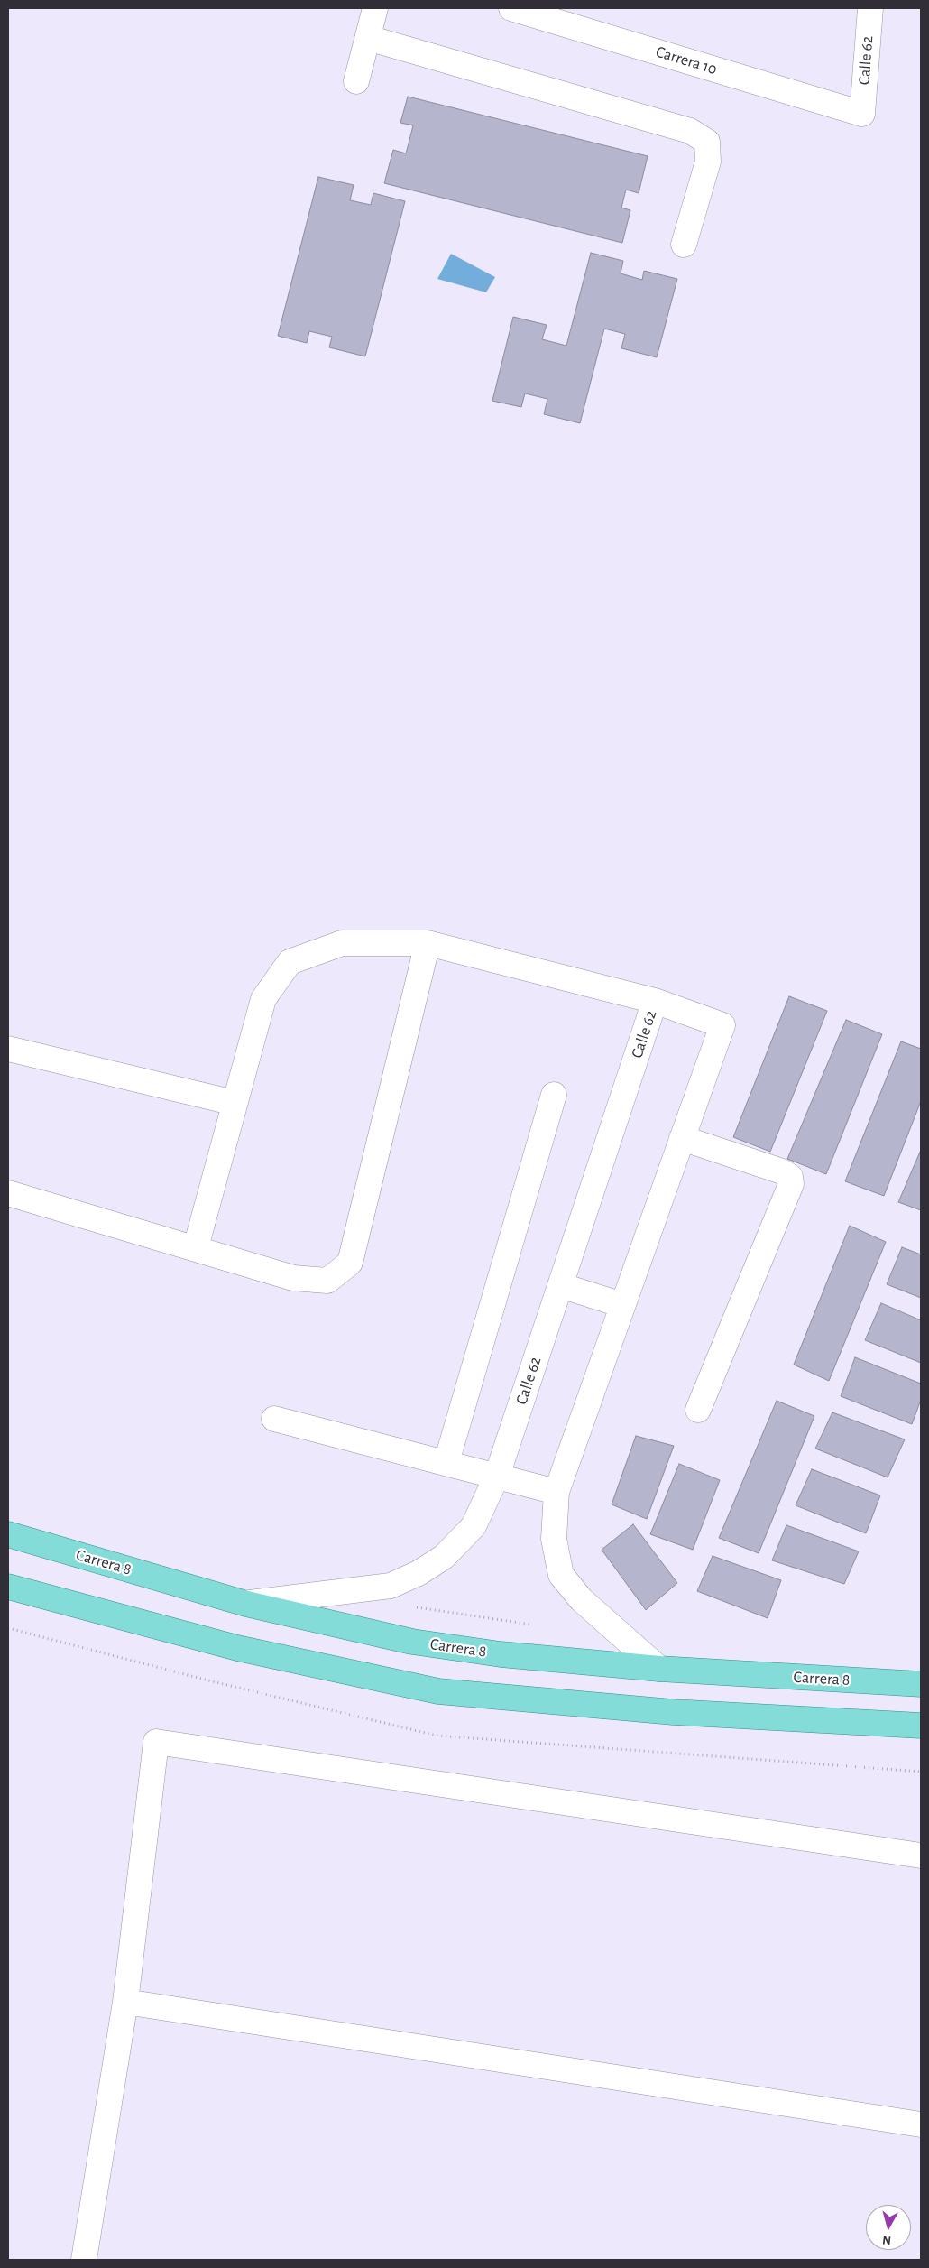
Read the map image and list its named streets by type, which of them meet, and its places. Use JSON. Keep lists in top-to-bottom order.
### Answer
{
  "streets": {
    "main road": ["Carrera 8"],
    "street": ["Carrera 10", "Calle 62"]
  },
  "crossings": [
    ["Carrera 10", "Calle 62"],
    ["Calle 62", "Carrera 8"]
  ],
  "north": "bottom"
}
